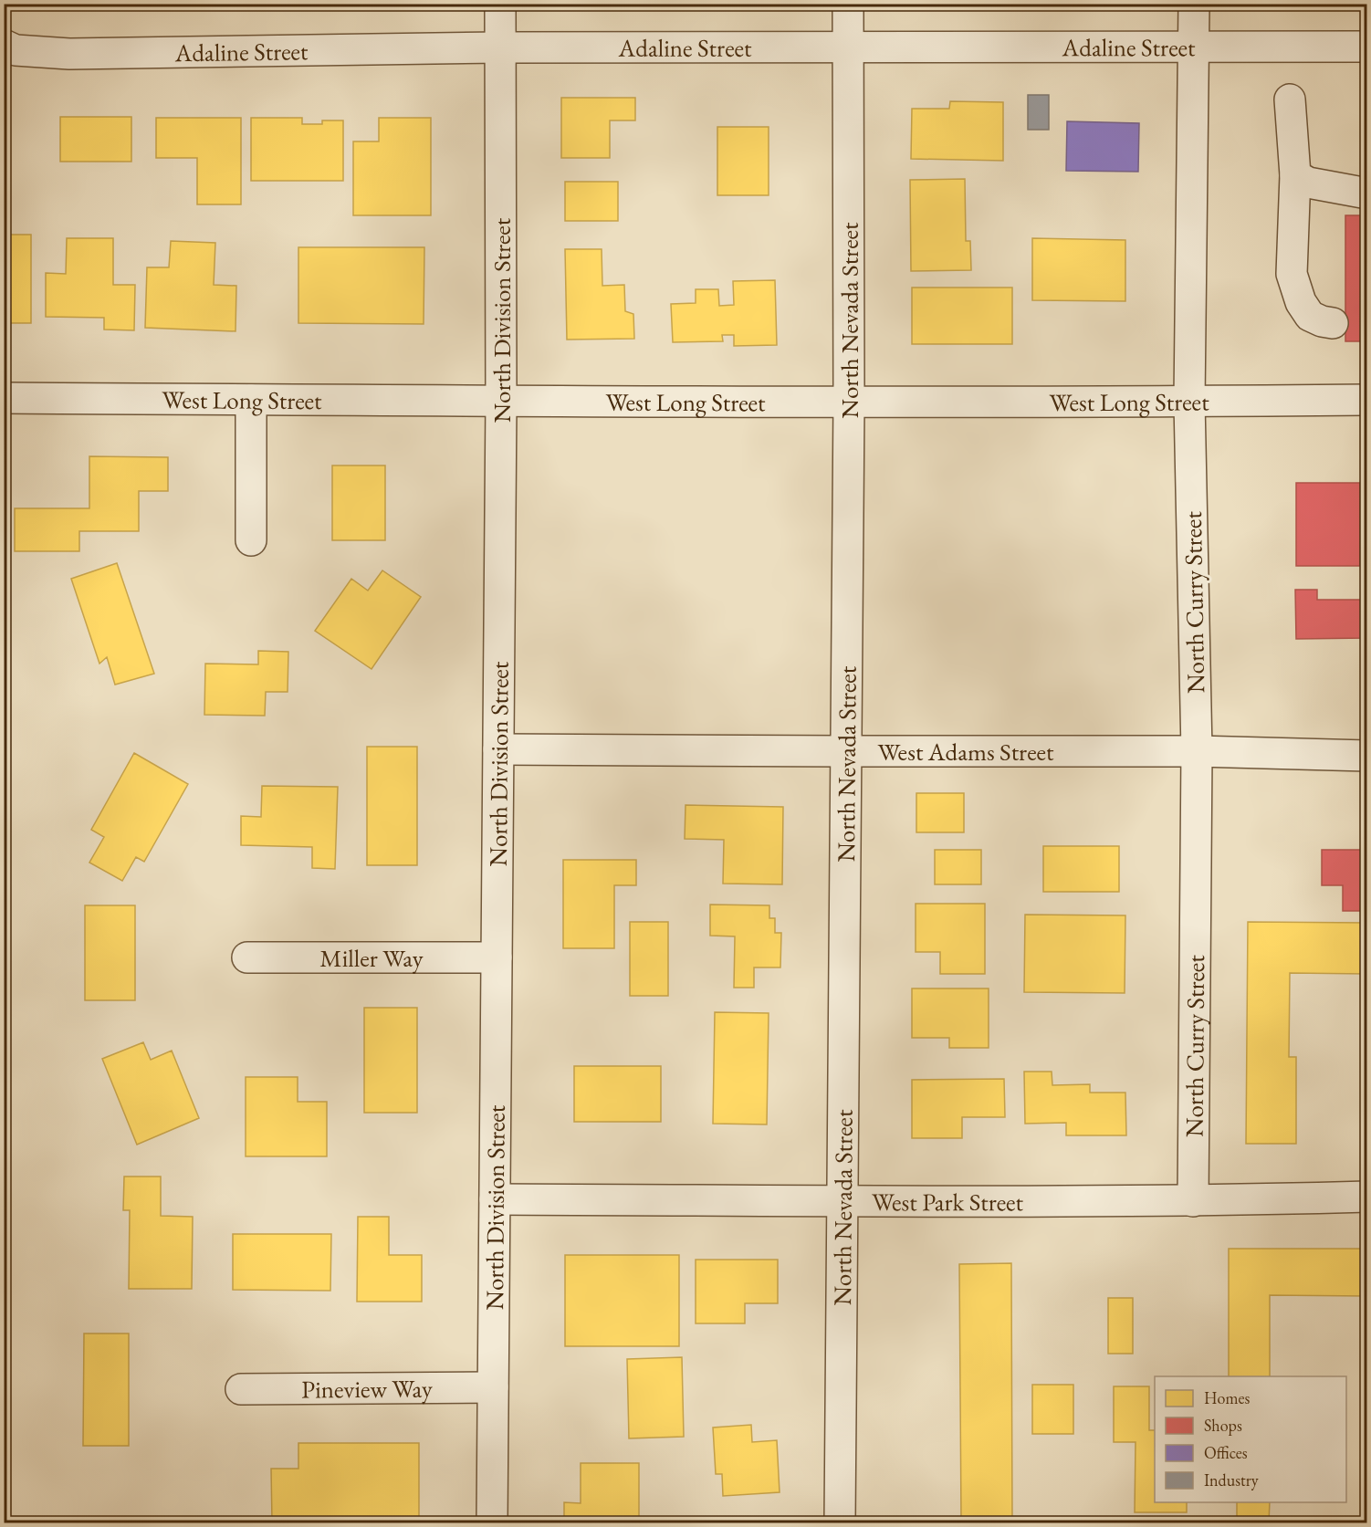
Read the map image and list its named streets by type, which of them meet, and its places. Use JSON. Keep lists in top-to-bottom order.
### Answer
{
  "streets": {
    "street": [
      "Adaline Street",
      "North Division Street",
      "North Nevada Street",
      "West Long Street",
      "North Curry Street",
      "West Adams Street",
      "Miller Way",
      "West Park Street",
      "Pineview Way"
    ]
  },
  "crossings": [
    ["Adaline Street", "North Division Street"],
    ["Adaline Street", "North Nevada Street"],
    ["Adaline Street", "North Curry Street"],
    ["North Division Street", "West Long Street"],
    ["North Division Street", "West Adams Street"],
    ["North Division Street", "Miller Way"],
    ["North Division Street", "West Park Street"],
    ["North Division Street", "Pineview Way"],
    ["North Nevada Street", "West Long Street"],
    ["North Nevada Street", "West Adams Street"],
    ["North Nevada Street", "West Park Street"],
    ["West Long Street", "North Curry Street"],
    ["North Curry Street", "West Adams Street"],
    ["North Curry Street", "West Park Street"]
  ],
  "legend": [
    "Homes",
    "Shops",
    "Offices",
    "Industry"
  ]
}
